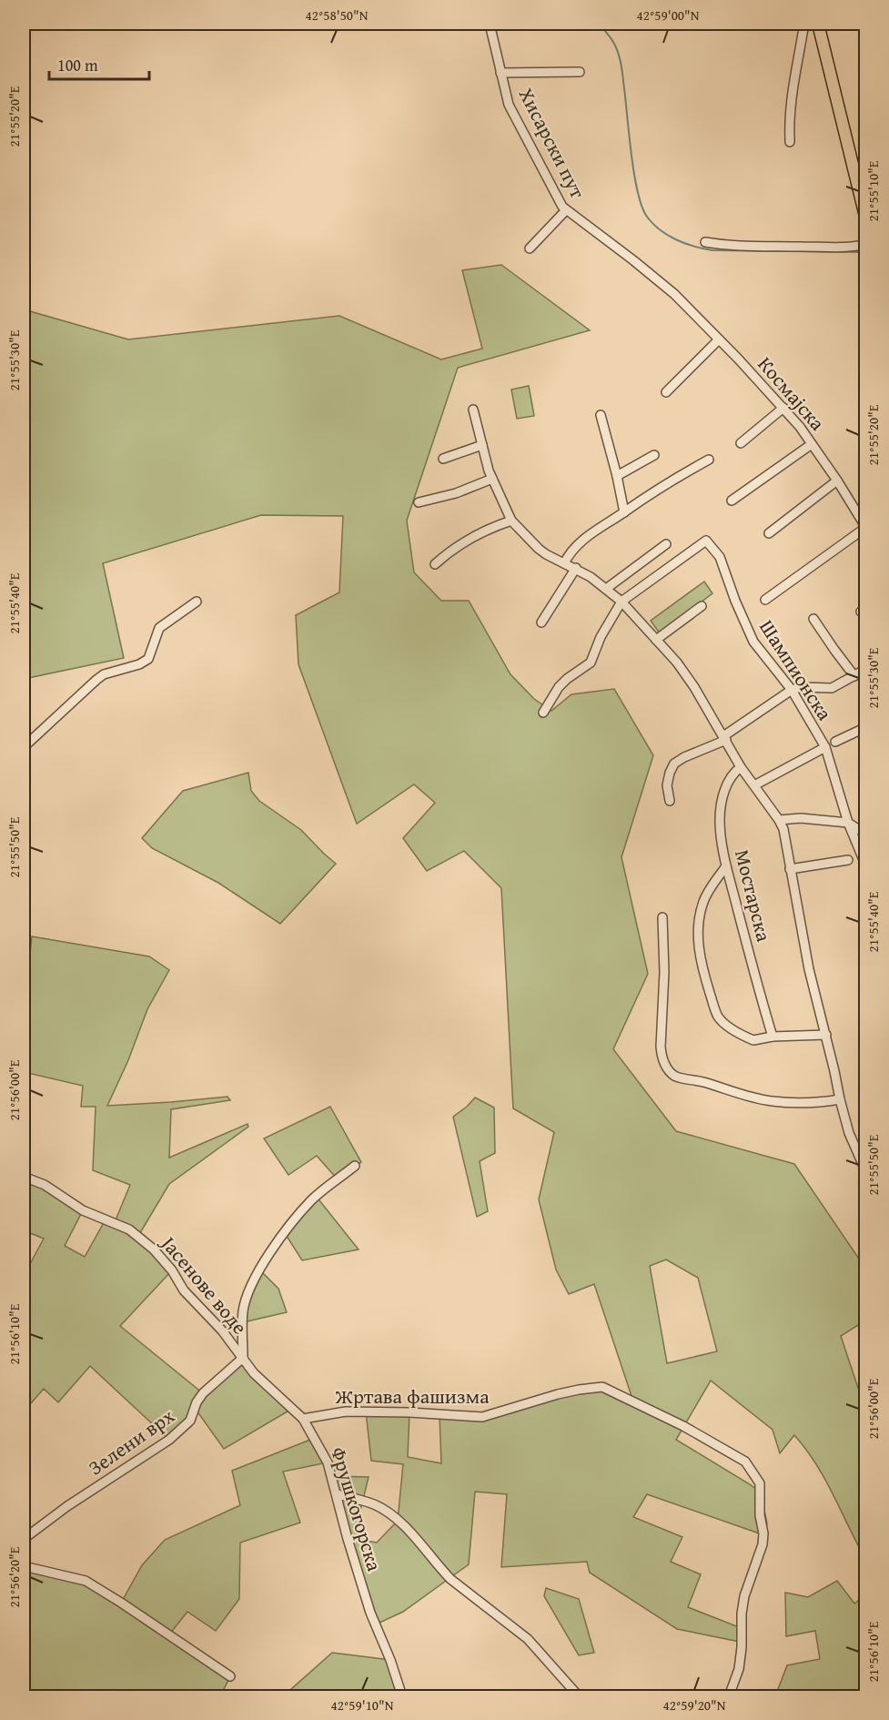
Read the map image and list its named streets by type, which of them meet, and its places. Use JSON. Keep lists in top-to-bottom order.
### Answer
{
  "streets": {
    "street": [
      "Хисарски пут",
      "Космајска",
      "Шампионска",
      "Мостарска",
      "Јасенове воде",
      "Жртава фашизма",
      "Зелени врх",
      "Фрушкогорска"
    ]
  },
  "crossings": [
    ["Хисарски пут", "Космајска"],
    ["Јасенове воде", "Зелени врх"],
    ["Јасенове воде", "Фрушкогорска"],
    ["Жртава фашизма", "Фрушкогорска"],
    ["Зелени врх", "Фрушкогорска"]
  ],
  "scale_bar": "100 m",
  "coordinates": [
    "42°58'50\"N",
    "42°59'00\"N",
    "21°55'20\"E",
    "21°55'10\"E",
    "21°55'30\"E",
    "21°55'40\"E",
    "21°55'50\"E",
    "21°56'00\"E",
    "21°56'10\"E",
    "21°56'20\"E",
    "42°59'10\"N",
    "42°59'20\"N"
  ]
}
